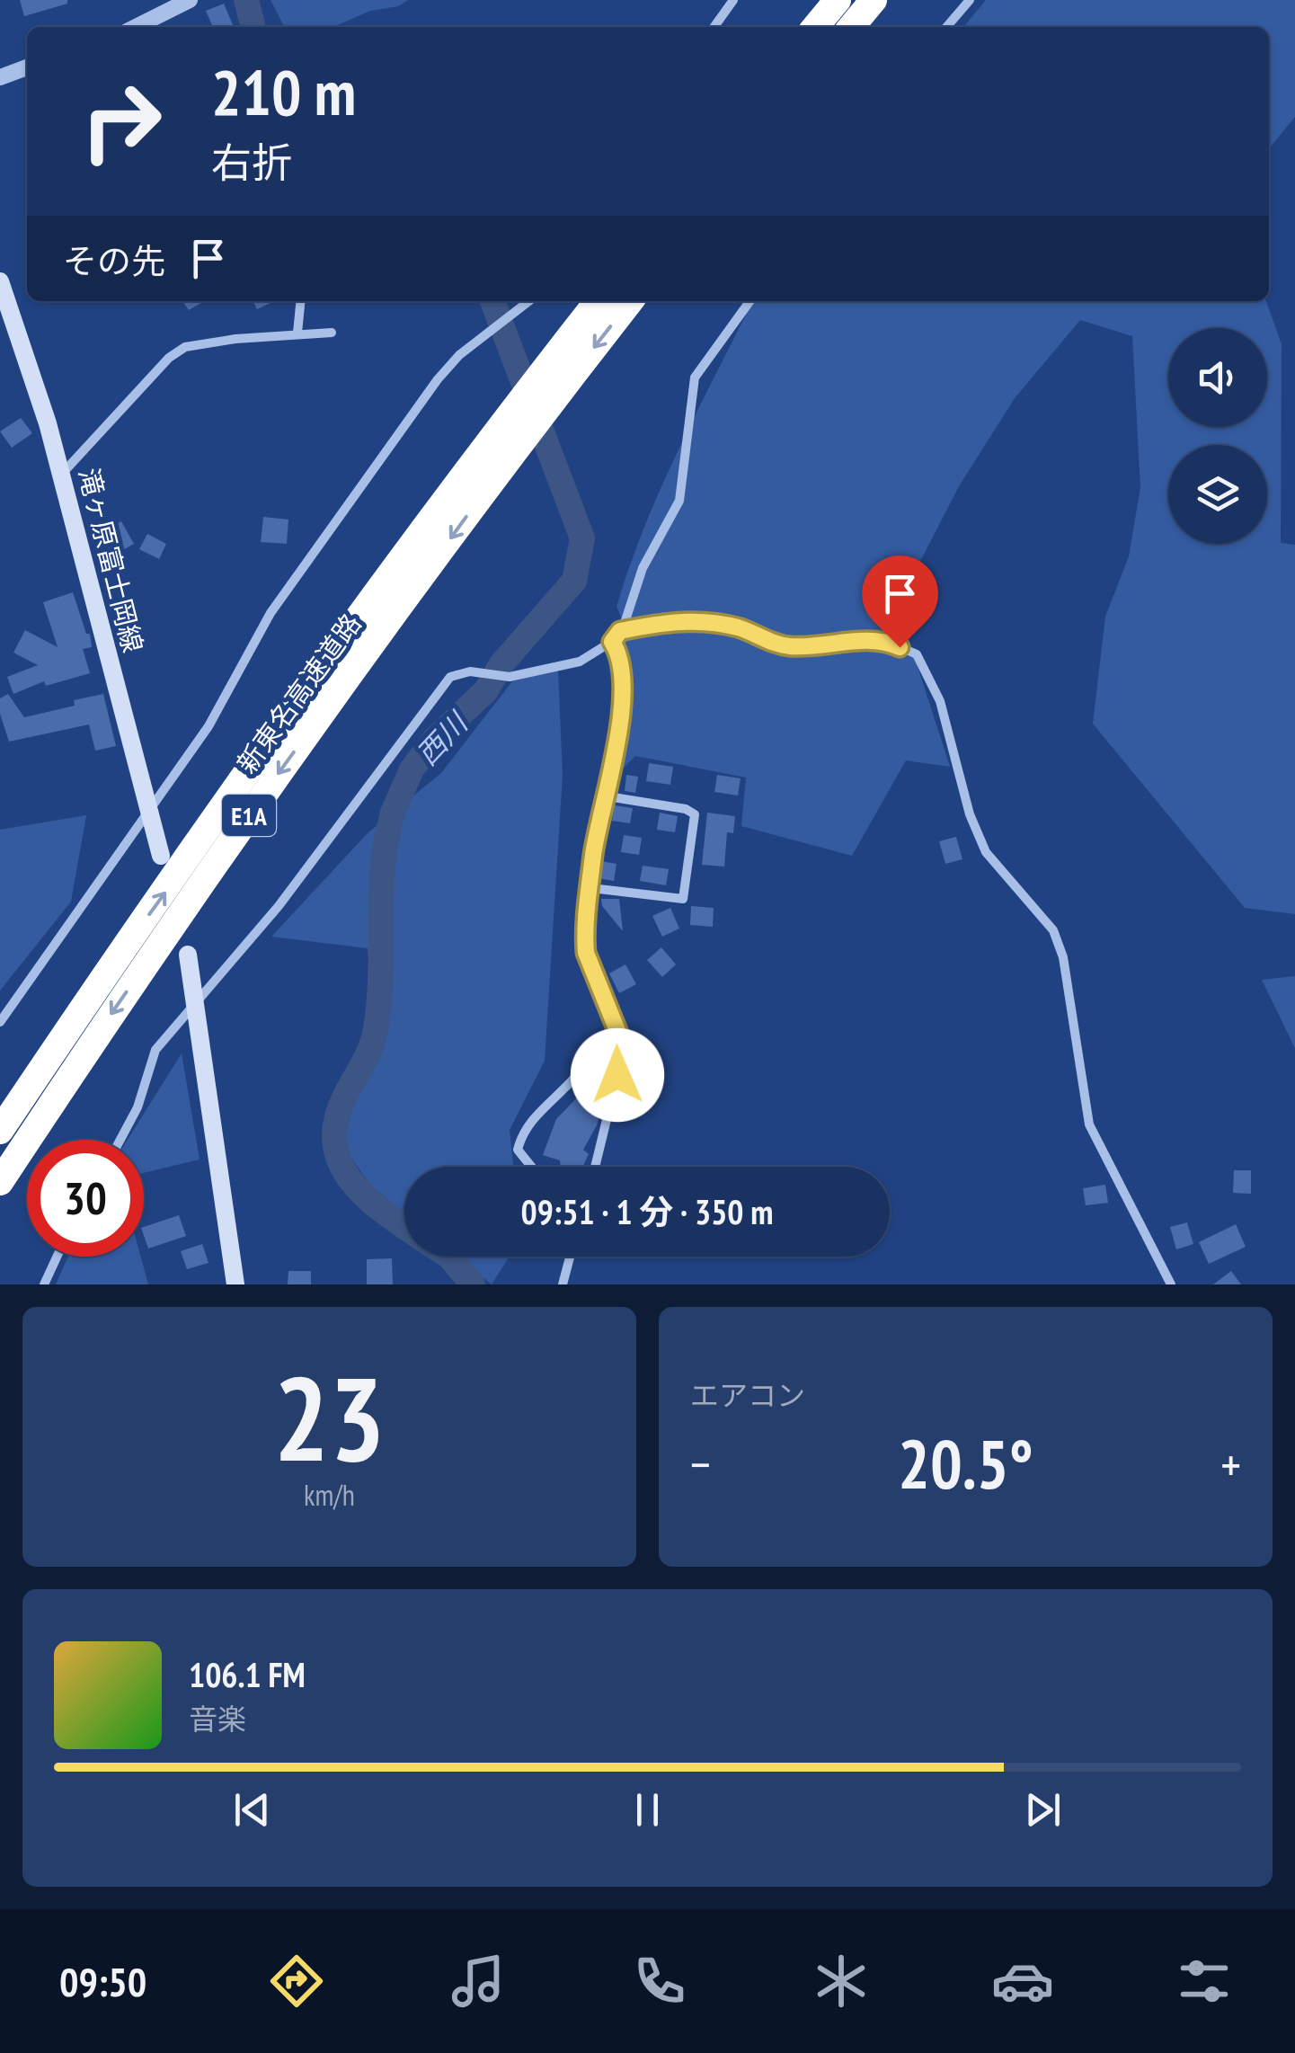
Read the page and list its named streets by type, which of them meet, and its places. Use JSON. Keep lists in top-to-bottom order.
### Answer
{
  "streets": {
    "highway": ["新東名高速道路", "E1A"],
    "main road": ["滝ヶ原富士岡線"]
  },
  "water": ["西川"],
  "page": {
    "turn": ["210 m", "右折"],
    "then": "その先",
    "limit": "30",
    "trip": "09:51 · 1 分 · 350 m",
    "tile": [
      ["23", "km/h"],
      "エアコン"
    ],
    "heat": ["−", "20.5°", "+"],
    "song": ["106.1 FM", "音楽"],
    "tabs": "09:50"
  }
}
